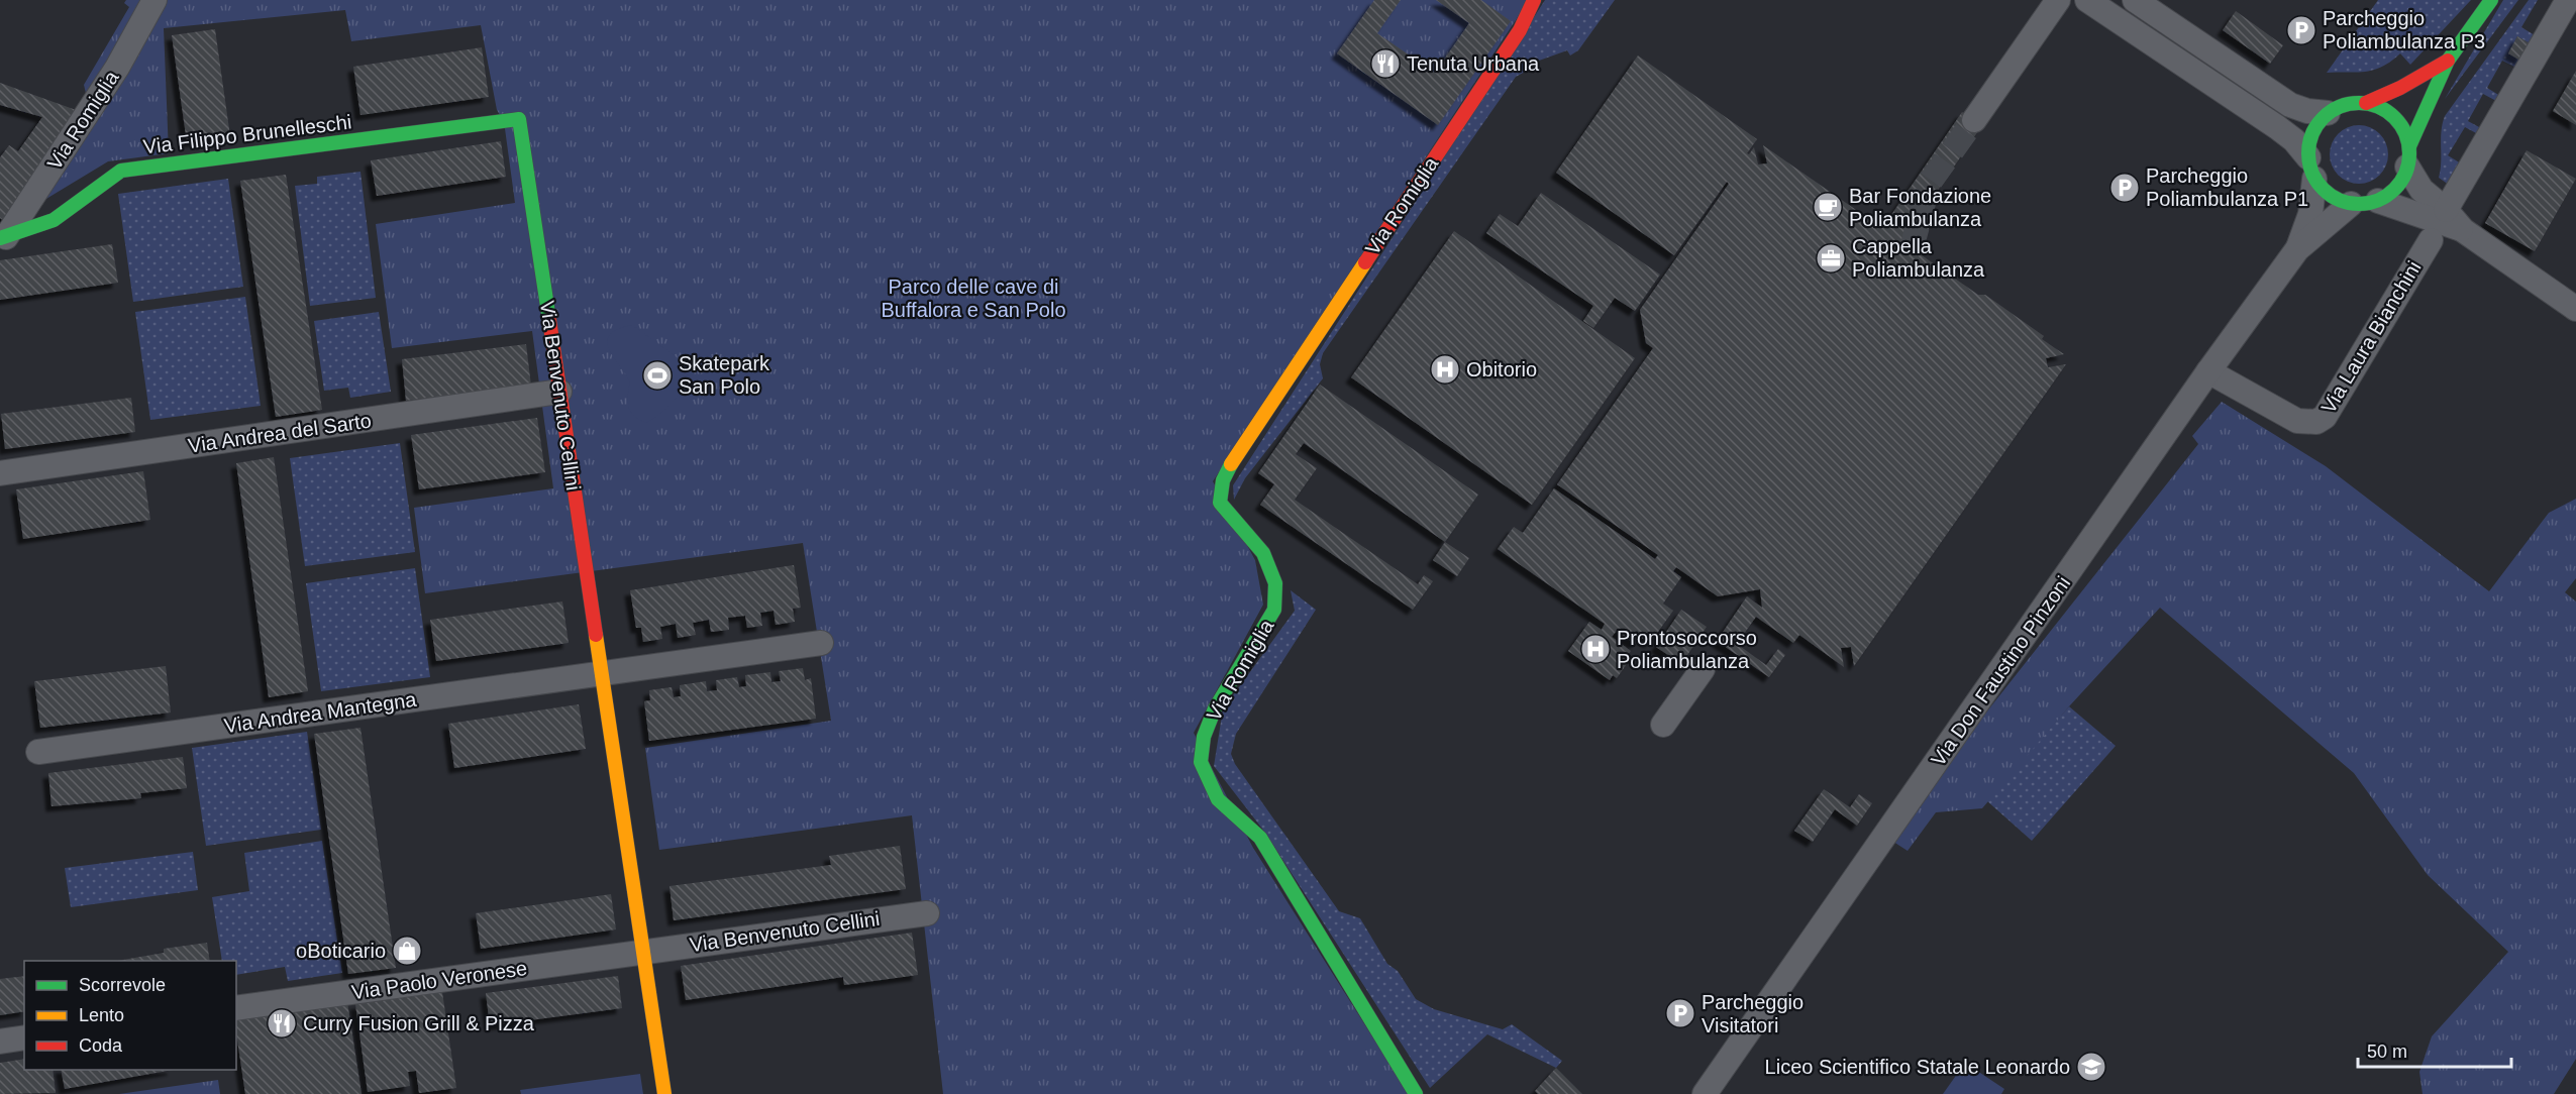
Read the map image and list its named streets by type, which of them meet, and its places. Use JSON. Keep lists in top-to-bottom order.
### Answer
{
  "streets": {
    "street": [
      "Via Romiglia",
      "Via Filippo Brunelleschi",
      "Via Laura Bianchini",
      "Via Benvenuto Cellini",
      "Via Andrea del Sarto",
      "Via Don Faustino Pinzoni",
      "Via Andrea Mantegna",
      "Via Paolo Veronese"
    ]
  },
  "crossings": [
    ["Via Romiglia", "Via Filippo Brunelleschi"],
    ["Via Filippo Brunelleschi", "Via Benvenuto Cellini"],
    ["Via Laura Bianchini", "Via Don Faustino Pinzoni"],
    ["Via Benvenuto Cellini", "Via Andrea del Sarto"],
    ["Via Benvenuto Cellini", "Via Andrea Mantegna"],
    ["Via Benvenuto Cellini", "Via Paolo Veronese"]
  ],
  "parks": ["Parco delle cave di Buffalora e San Polo"],
  "places": {
    "parking": ["Parcheggio Poliambulanza P3", "Parcheggio Poliambulanza P1", "Parcheggio Visitatori"],
    "restaurant": ["Tenuta Urbana", "Curry Fusion Grill & Pizza"],
    "cafe": ["Bar Fondazione Poliambulanza"],
    "office": ["Cappella Poliambulanza"],
    "hospital": ["Obitorio", "Prontosoccorso Poliambulanza"],
    "sports": ["Skatepark San Polo"],
    "shop": ["oBoticario"],
    "school or university": ["Liceo Scientifico Statale Leonardo"]
  },
  "legend": ["Scorrevole", "Lento", "Coda"],
  "scale_bar": "50 m"
}
